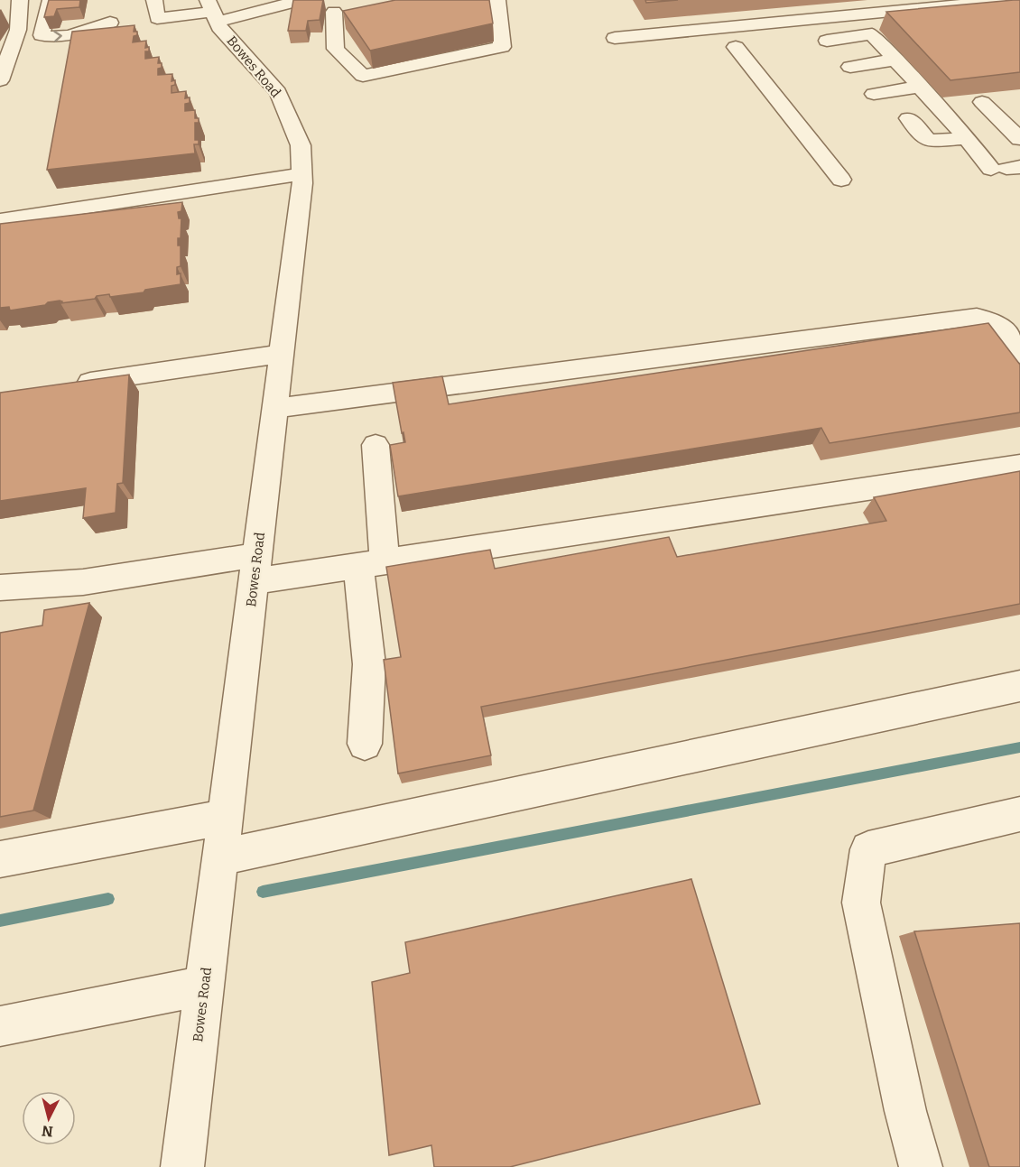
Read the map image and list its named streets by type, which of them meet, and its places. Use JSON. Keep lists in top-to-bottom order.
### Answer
{
  "streets": {
    "street": ["Bowes Road"]
  },
  "north": "bottom"
}
